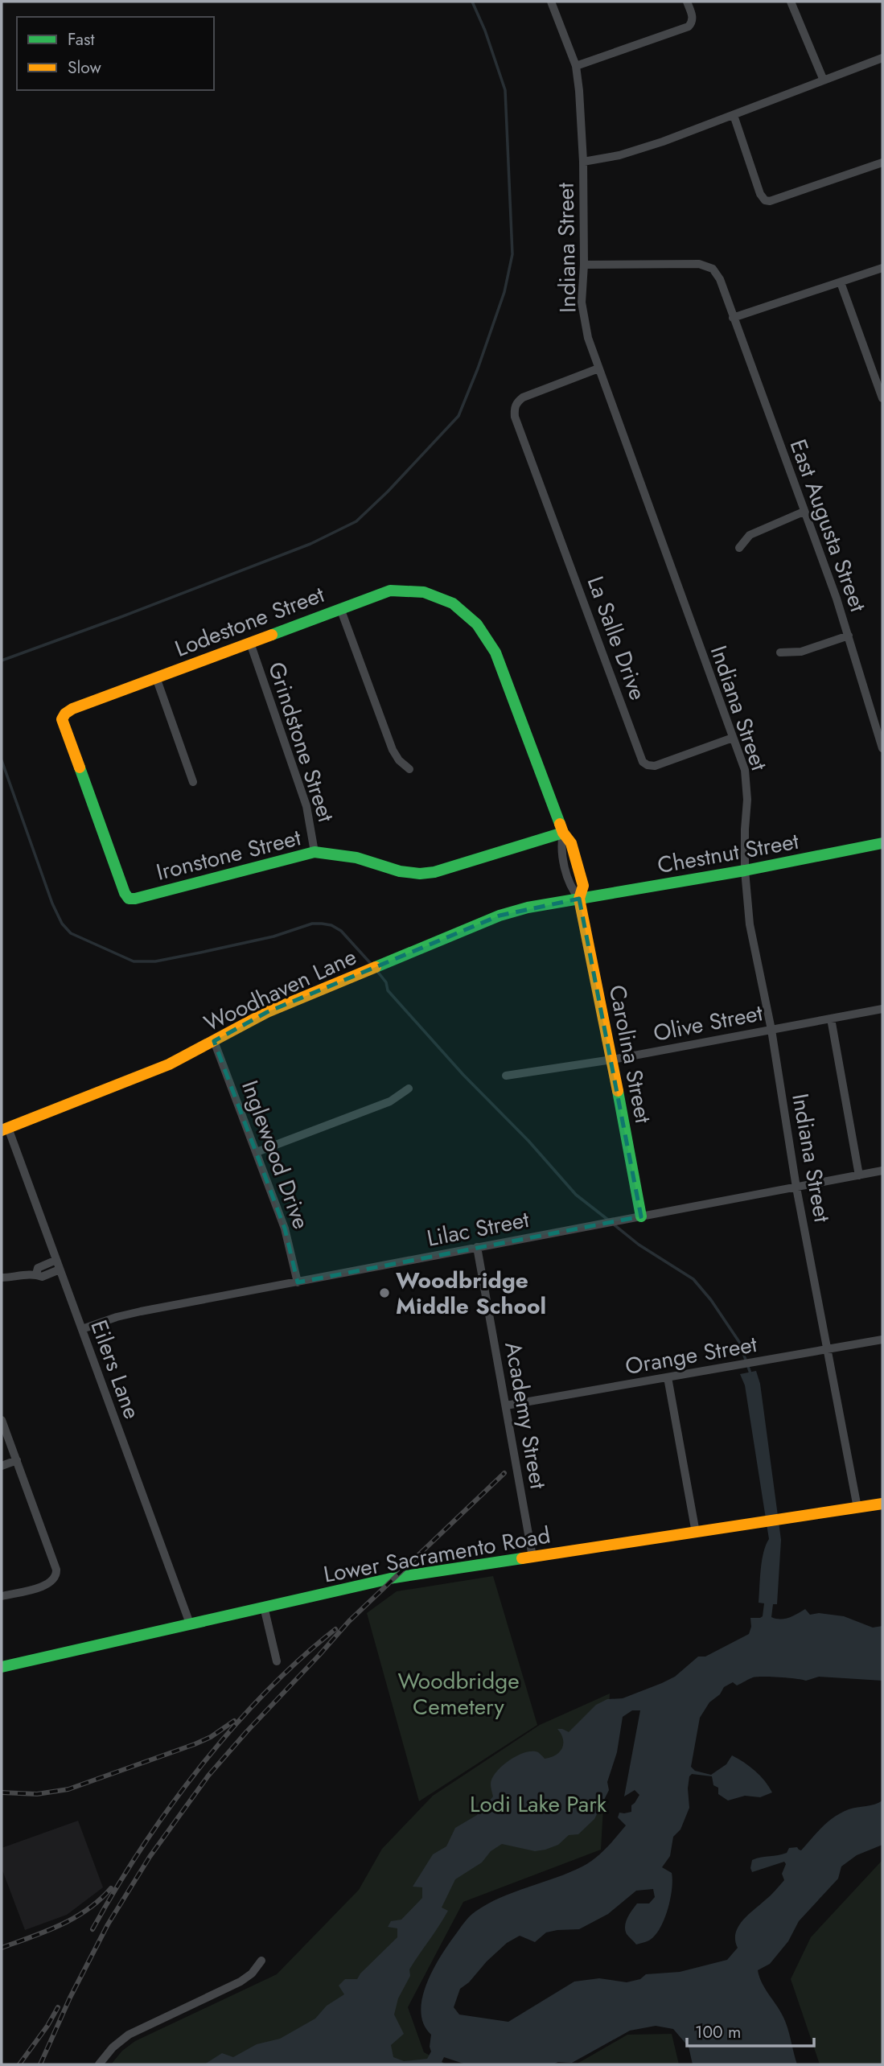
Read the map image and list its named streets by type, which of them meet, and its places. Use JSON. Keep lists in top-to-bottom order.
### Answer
{
  "streets": {
    "street": [
      "Indiana Street",
      "East Augusta Street",
      "Lodestone Street",
      "La Salle Drive",
      "Grindstone Street",
      "Chestnut Street",
      "Ironstone Street",
      "Woodhaven Lane",
      "Olive Street",
      "Carolina Street",
      "Inglewood Drive",
      "Lilac Street",
      "Orange Street",
      "Eilers Lane",
      "Academy Street",
      "Lower Sacramento Road"
    ]
  },
  "crossings": [
    ["Indiana Street", "East Augusta Street"],
    ["Indiana Street", "La Salle Drive"],
    ["Indiana Street", "Chestnut Street"],
    ["Indiana Street", "Olive Street"],
    ["Indiana Street", "Lilac Street"],
    ["Indiana Street", "Orange Street"],
    ["Indiana Street", "Lower Sacramento Road"],
    ["Lodestone Street", "Grindstone Street"],
    ["Lodestone Street", "Ironstone Street"],
    ["Lodestone Street", "Carolina Street"],
    ["Grindstone Street", "Ironstone Street"],
    ["Chestnut Street", "Woodhaven Lane"],
    ["Chestnut Street", "Carolina Street"],
    ["Ironstone Street", "Carolina Street"],
    ["Woodhaven Lane", "Carolina Street"],
    ["Woodhaven Lane", "Inglewood Drive"],
    ["Woodhaven Lane", "Eilers Lane"],
    ["Olive Street", "Carolina Street"],
    ["Carolina Street", "Lilac Street"],
    ["Inglewood Drive", "Lilac Street"],
    ["Lilac Street", "Eilers Lane"],
    ["Lilac Street", "Academy Street"],
    ["Orange Street", "Academy Street"],
    ["Eilers Lane", "Lower Sacramento Road"],
    ["Academy Street", "Lower Sacramento Road"]
  ],
  "parks": ["Woodbridge Cemetery", "Lodi Lake Park"],
  "places": ["Woodbridge Middle School"],
  "legend": ["Fast", "Slow"],
  "scale_bar": "100 m"
}
